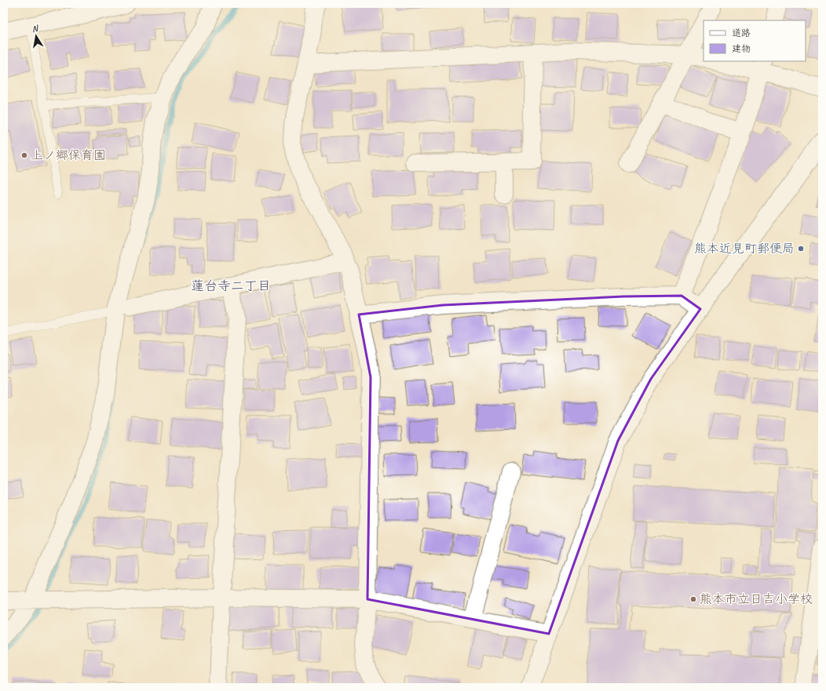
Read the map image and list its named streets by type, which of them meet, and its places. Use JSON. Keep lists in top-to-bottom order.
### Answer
{
  "districts": ["蓮台寺二丁目"],
  "places": ["上ノ郷保育園", "熊本近見町郵便局", "熊本市立日吉小学校"],
  "legend": ["道路", "建物"],
  "north": "top"
}
